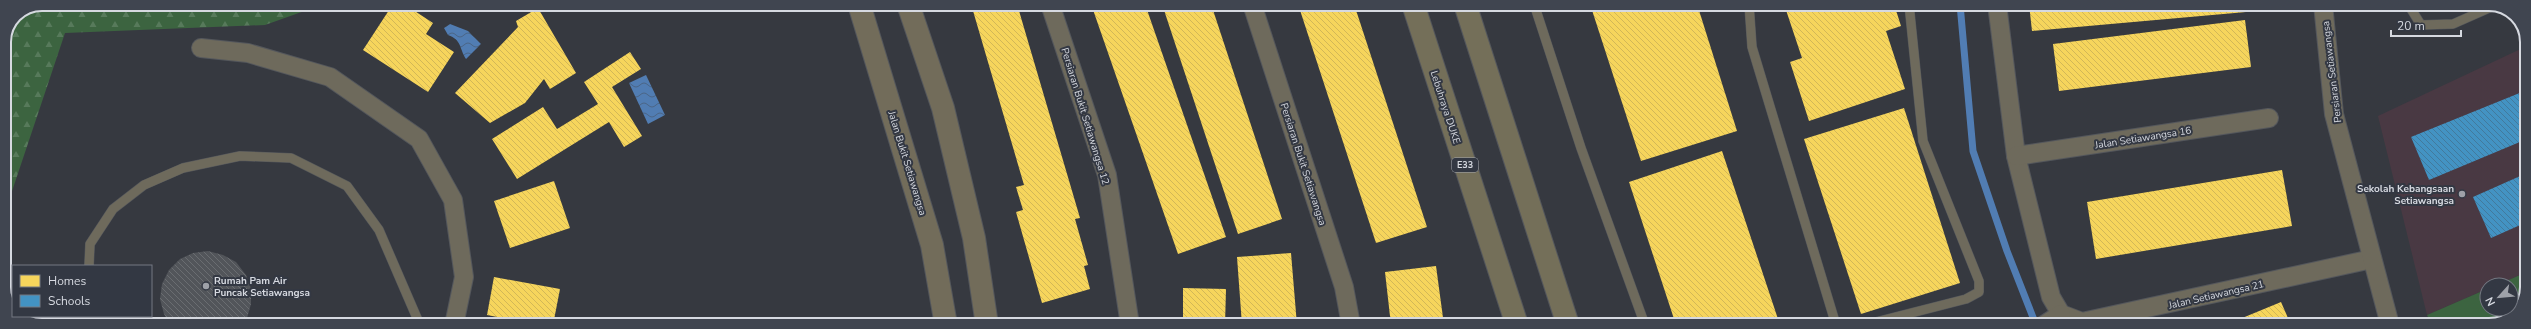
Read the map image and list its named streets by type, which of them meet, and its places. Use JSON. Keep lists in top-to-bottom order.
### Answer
{
  "streets": {
    "highway": ["Lebuhraya DUKE", "E33"],
    "street": [
      "Persiaran Setiawangsa",
      "Persiaran Bukit Setiawangsa 12",
      "Jalan Setiawangsa 16",
      "Jalan Bukit Setiawangsa",
      "Persiaran Bukit Setiawangsa",
      "Jalan Setiawangsa 21"
    ]
  },
  "crossings": [
    ["Persiaran Setiawangsa", "Jalan Setiawangsa 21"],
    ["Jalan Setiawangsa 16", "Jalan Setiawangsa 21"]
  ],
  "places": ["Sekolah Kebangsaan Setiawangsa", "Rumah Pam Air Puncak Setiawangsa"],
  "legend": ["Homes", "Schools"],
  "scale_bar": "20 m",
  "north": "bottom left"
}
